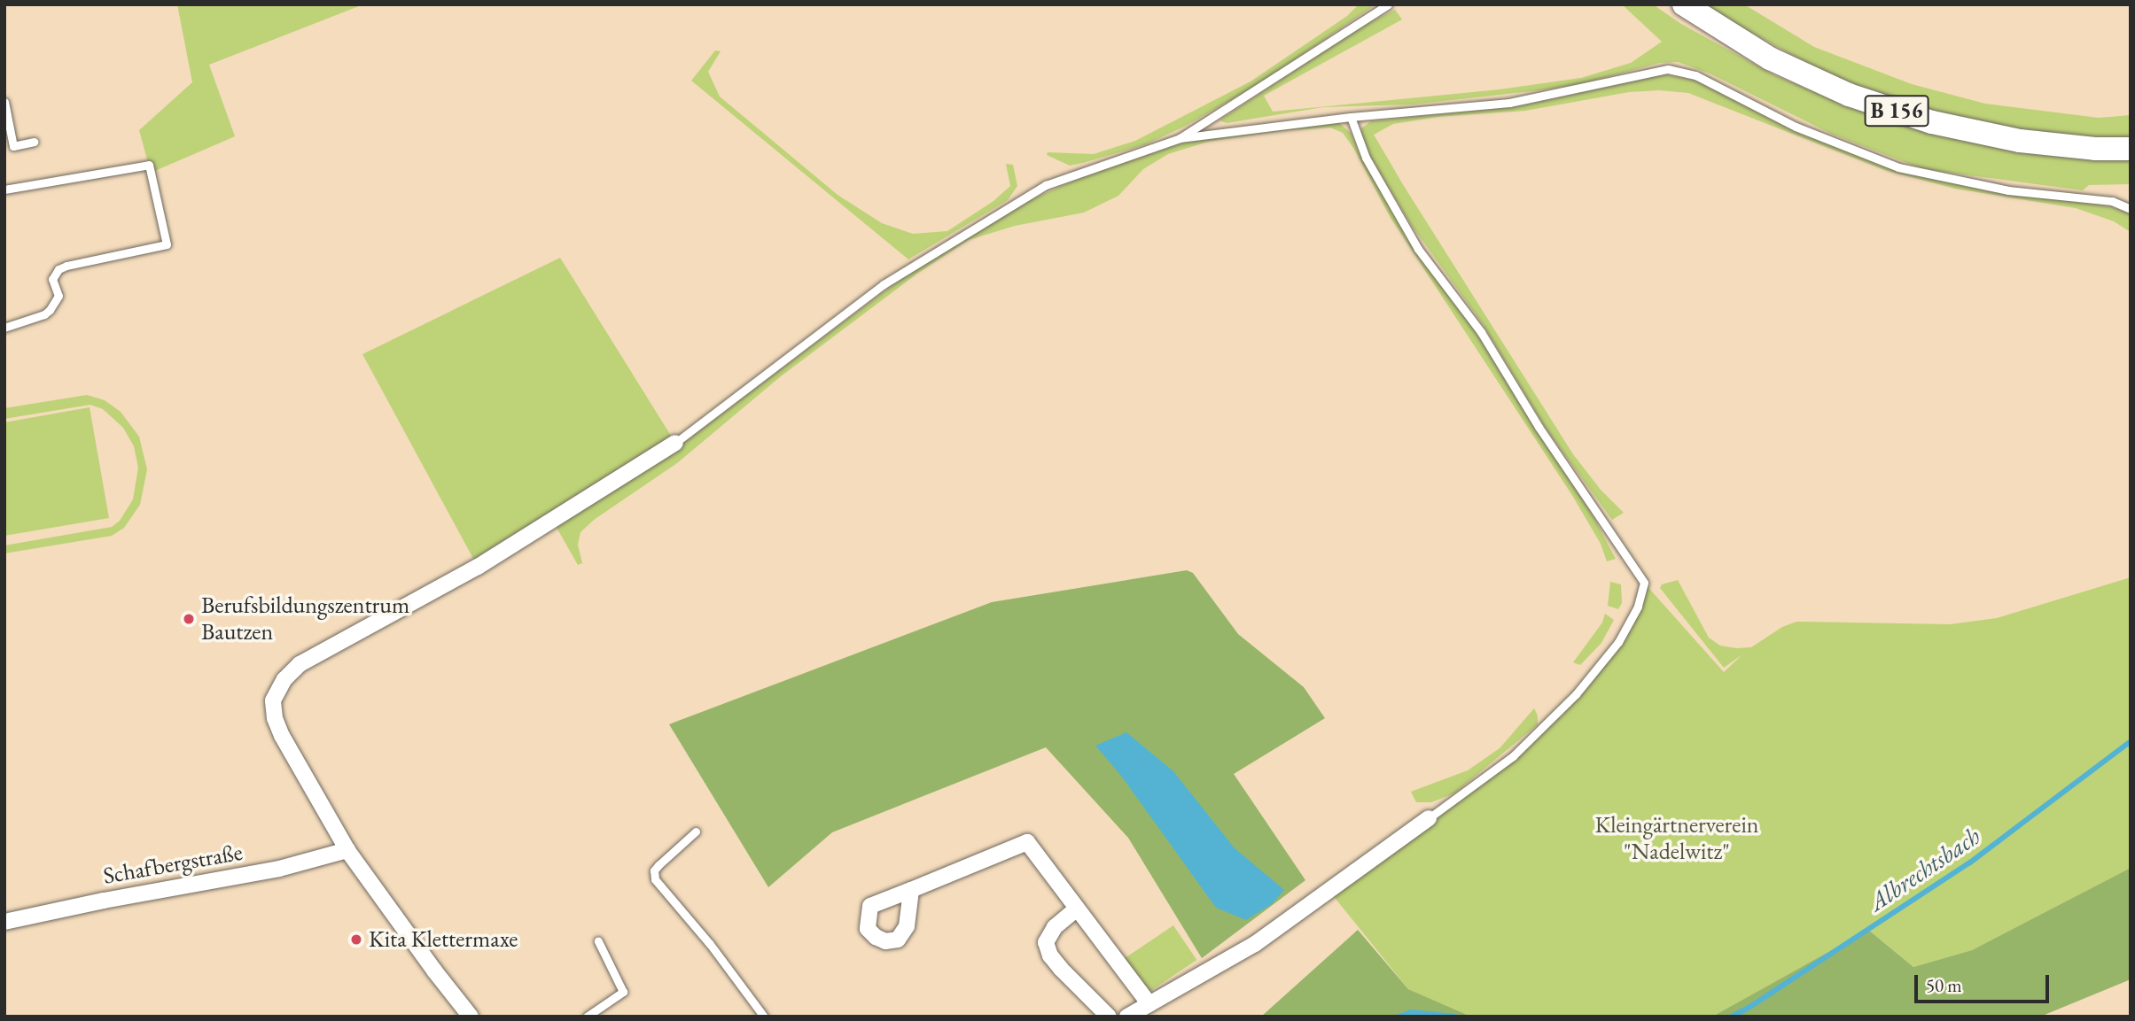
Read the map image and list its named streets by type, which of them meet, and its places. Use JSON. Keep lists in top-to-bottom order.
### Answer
{
  "streets": {
    "main road": ["B 156"],
    "street": ["Schafbergstraße"]
  },
  "water": ["Albrechtsbach"],
  "parks": ["Kleingärtnerverein \"Nadelwitz\""],
  "places": ["Berufsbildungszentrum Bautzen", "Kita Klettermaxe"],
  "scale_bar": "50 m"
}
